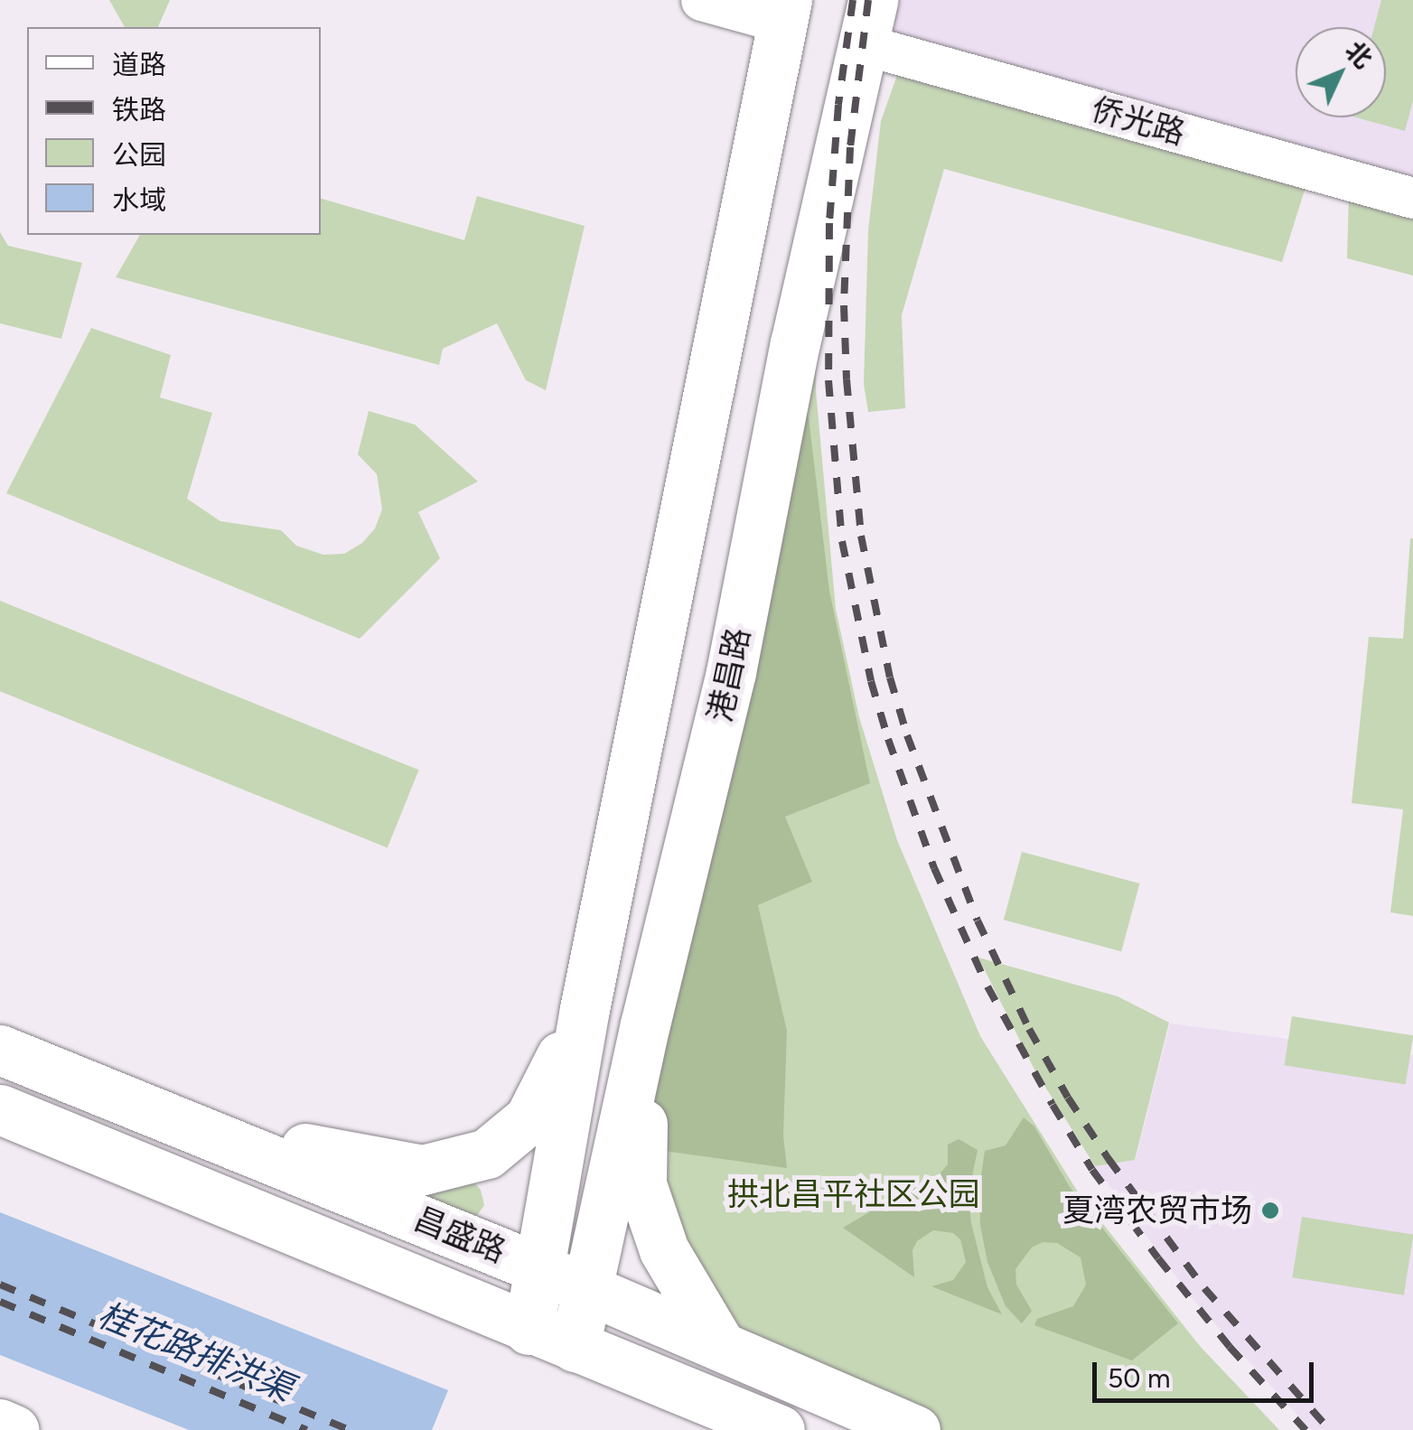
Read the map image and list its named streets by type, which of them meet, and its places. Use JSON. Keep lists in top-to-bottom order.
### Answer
{
  "streets": {
    "main road": ["港昌路", "昌盛路"],
    "street": ["侨光路"]
  },
  "crossings": [
    ["侨光路", "港昌路"],
    ["港昌路", "昌盛路"]
  ],
  "water": ["桂花路排洪渠"],
  "parks": ["拱北昌平社区公园"],
  "places": ["夏湾农贸市场"],
  "legend": [
    "道路",
    "铁路",
    "公园",
    "水域"
  ],
  "scale_bar": "50 m",
  "north": "top right"
}
